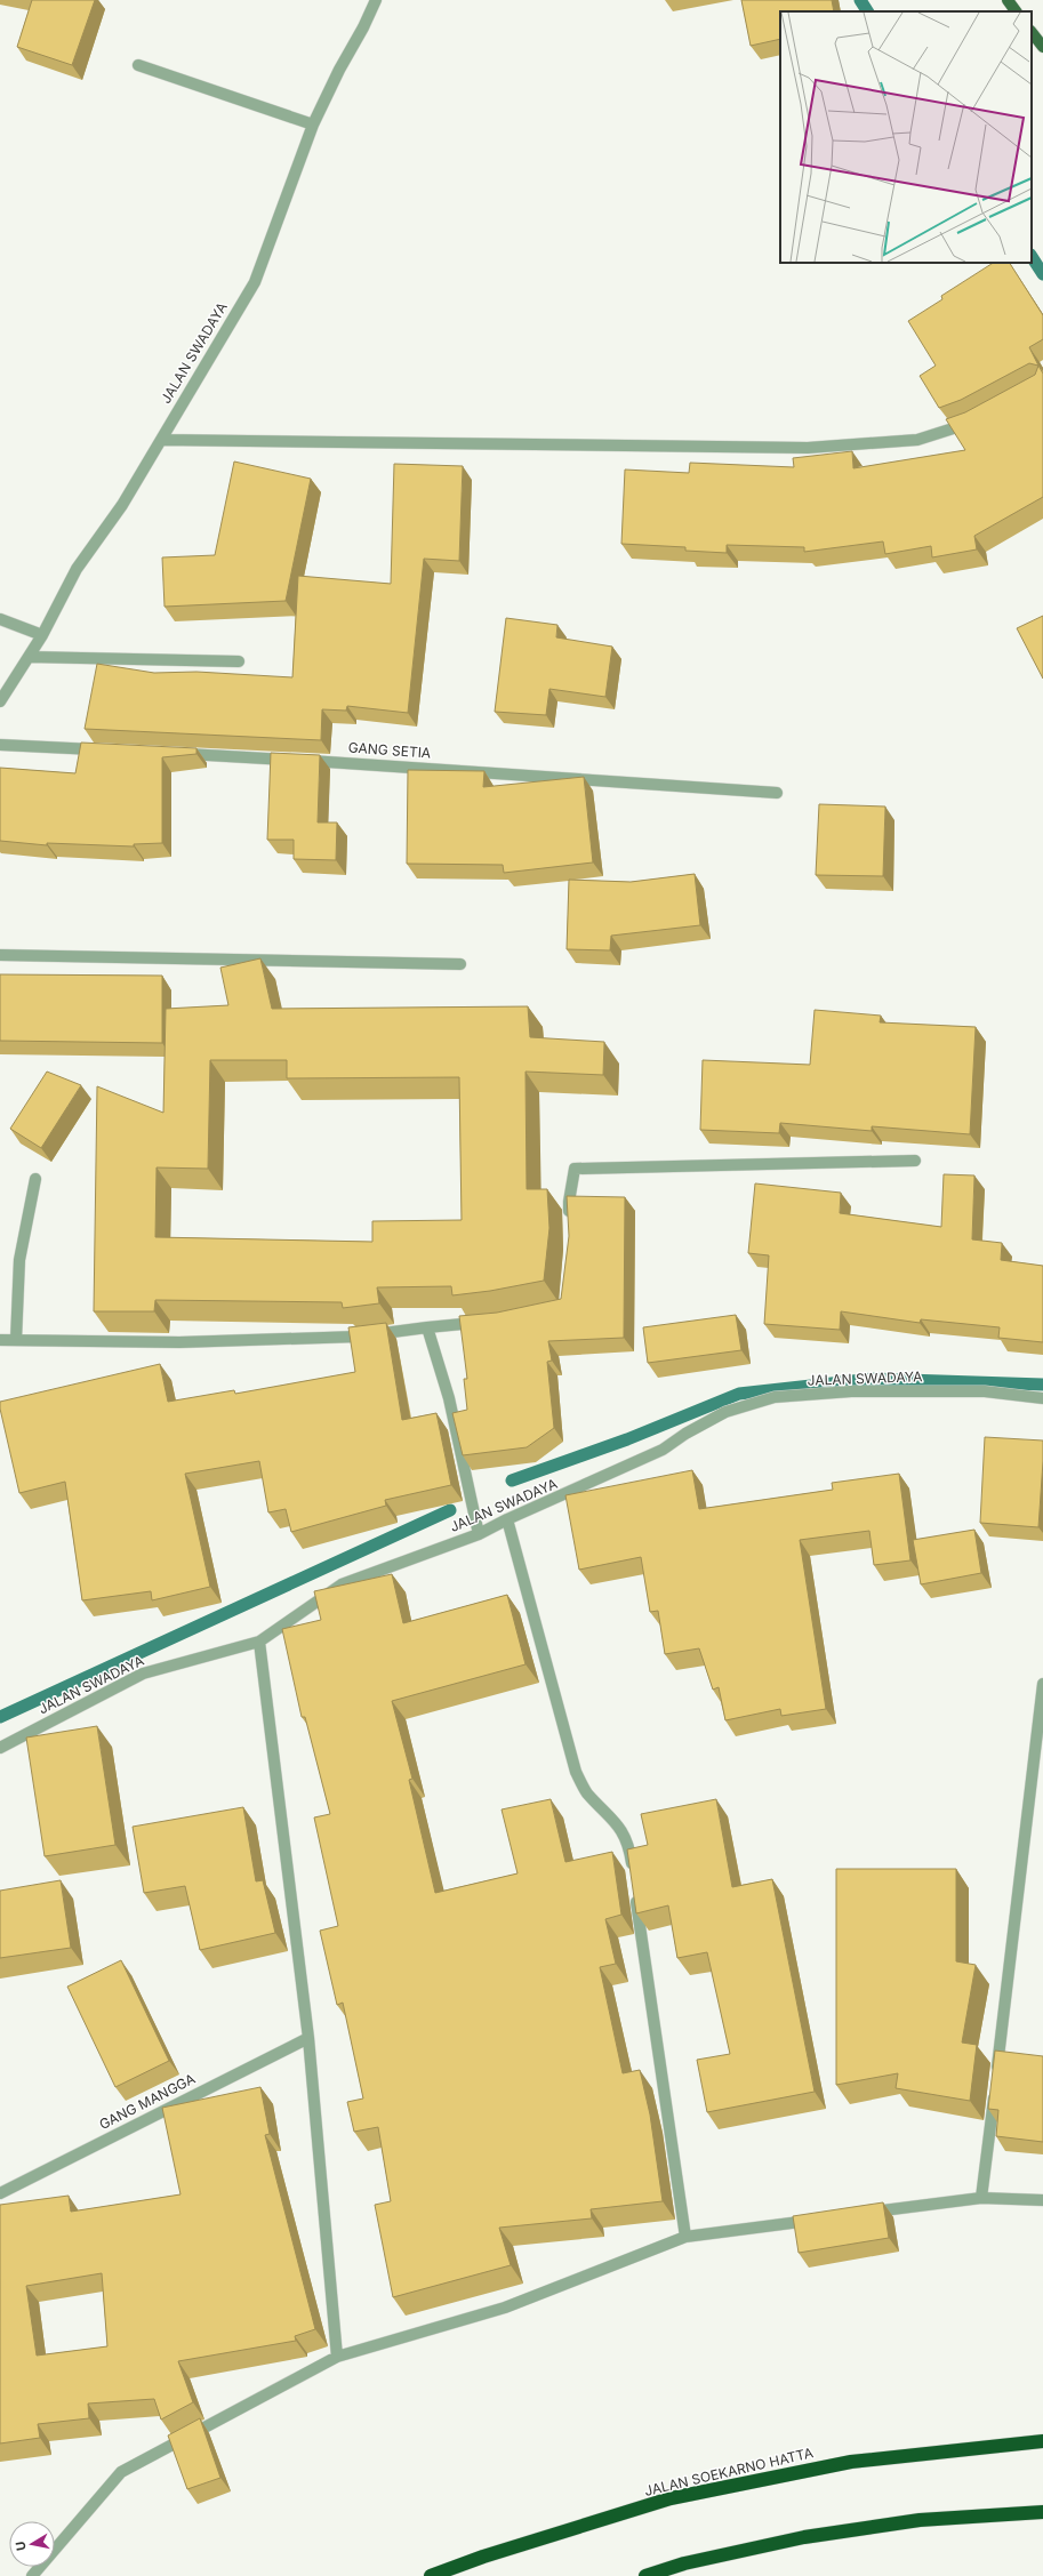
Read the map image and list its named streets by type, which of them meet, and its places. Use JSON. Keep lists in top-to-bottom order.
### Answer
{
  "streets": {
    "highway": ["JALAN SOEKARNO HATTA"],
    "street": ["JALAN SWADAYA", "GANG SETIA", "GANG MANGGA"]
  },
  "north": "left"
}
